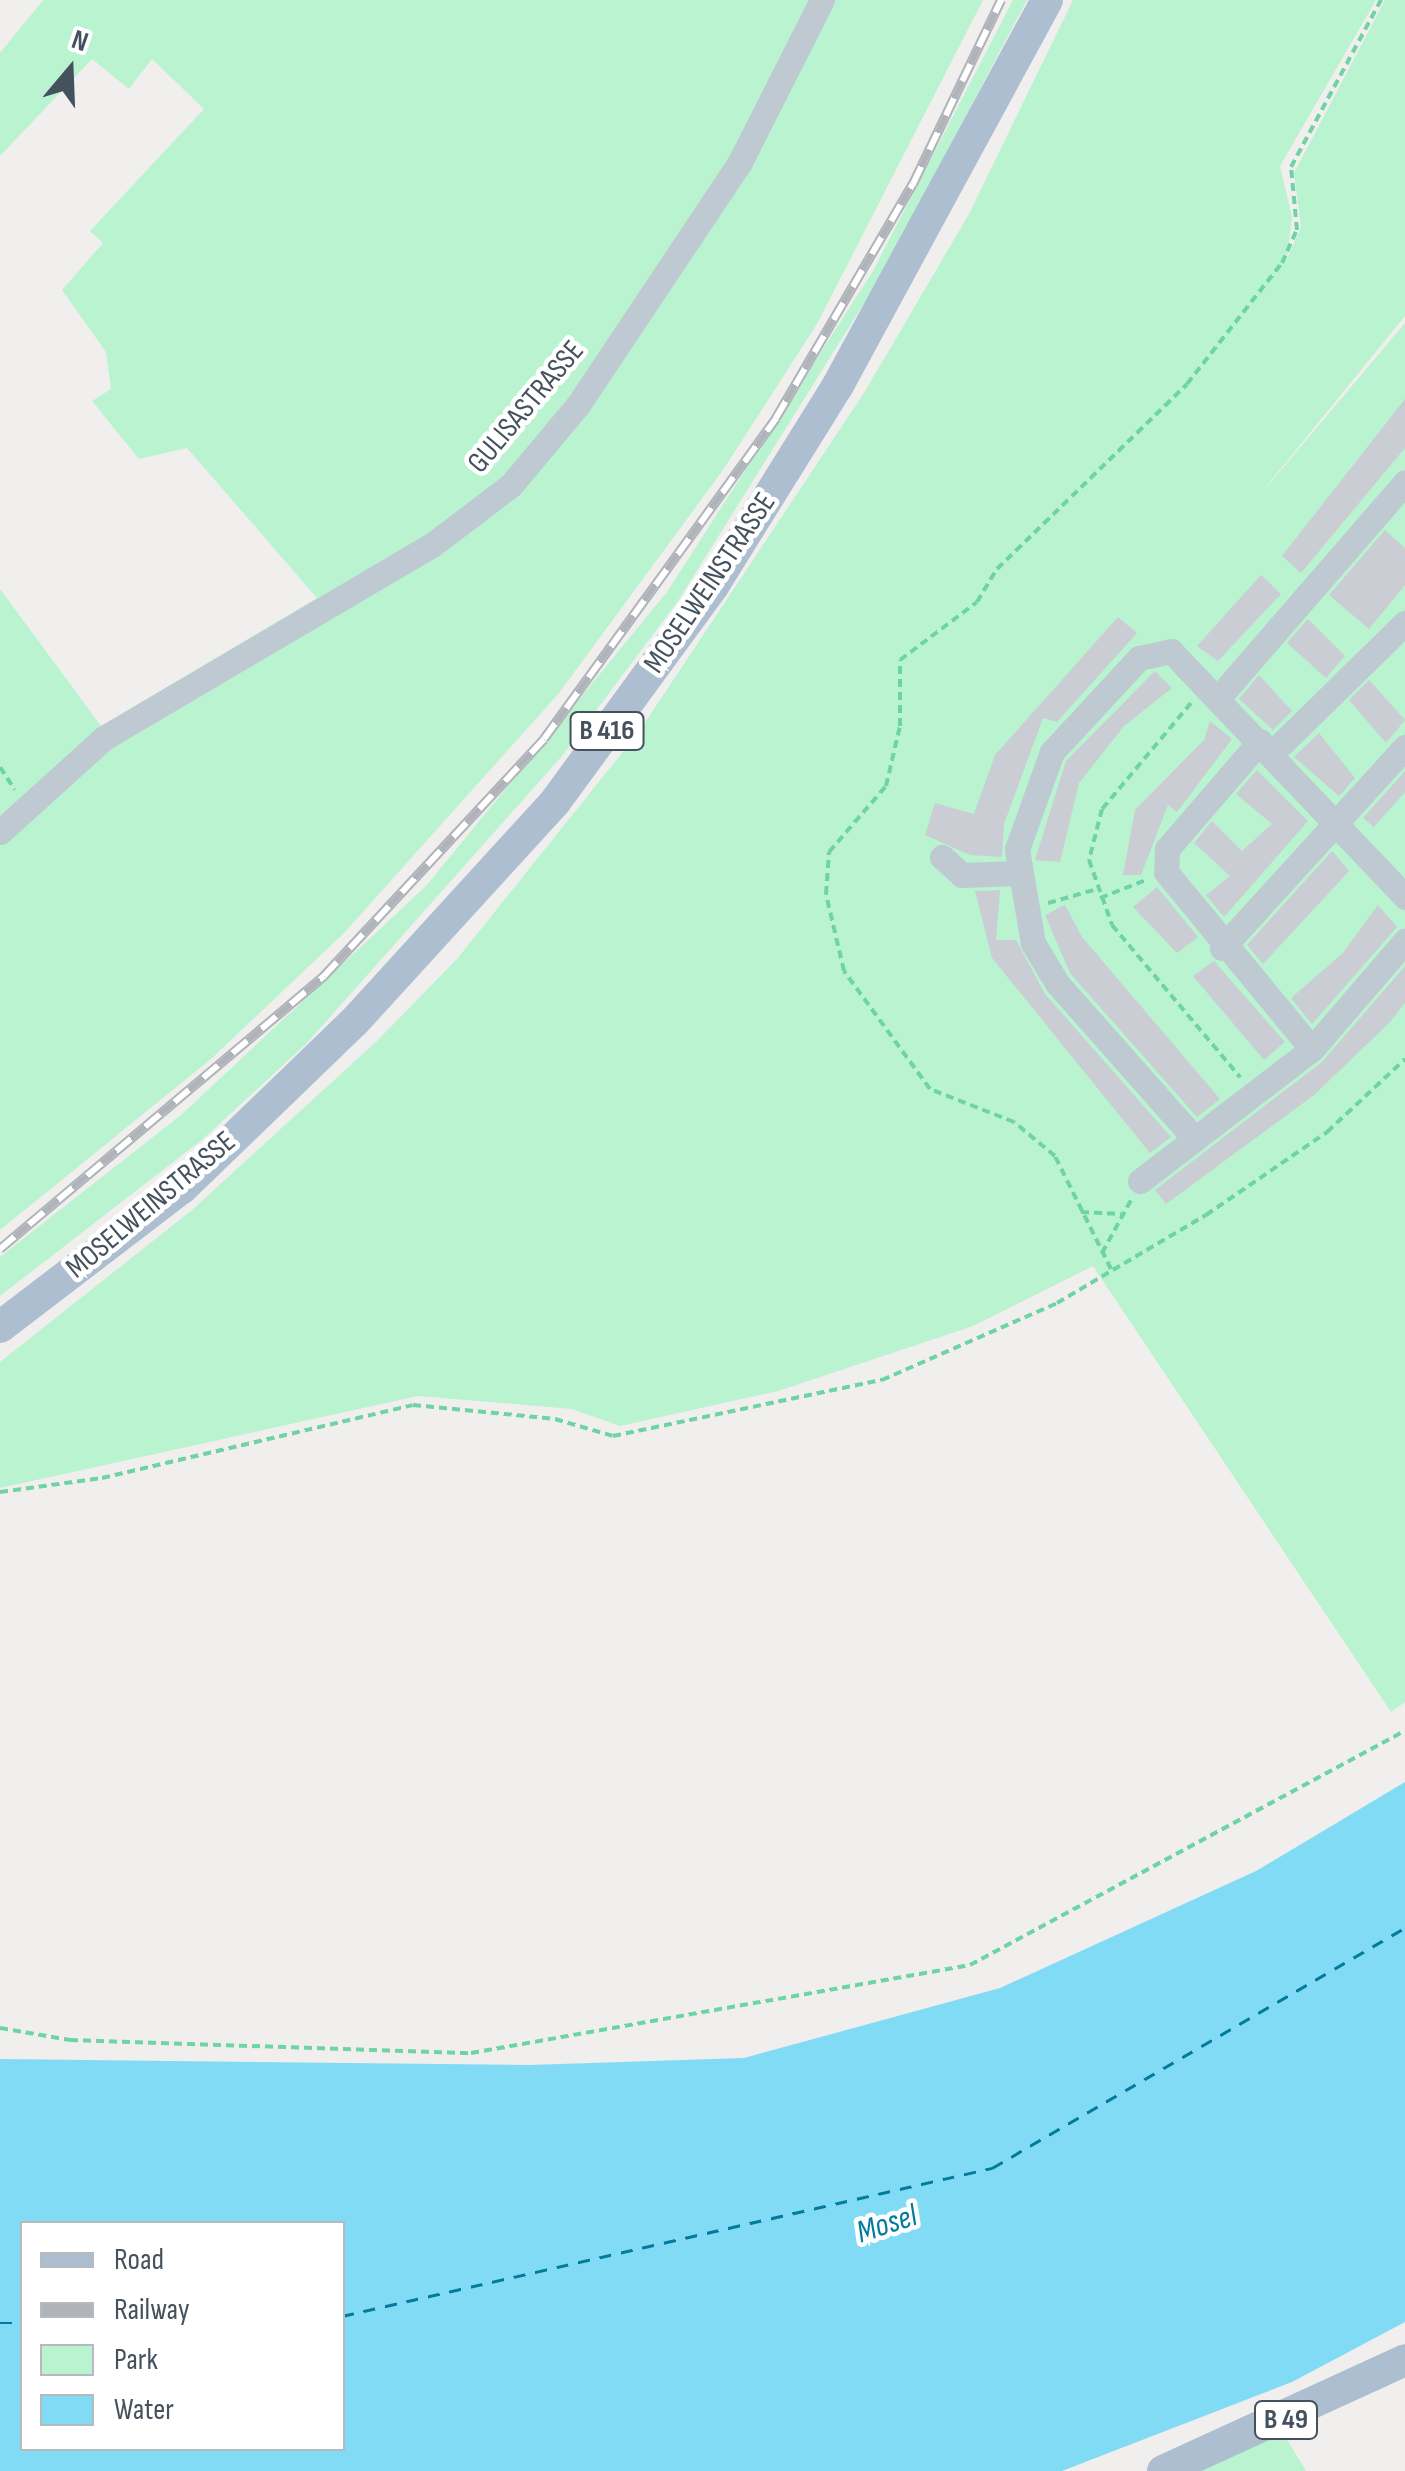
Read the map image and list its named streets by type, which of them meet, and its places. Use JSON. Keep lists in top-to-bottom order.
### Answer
{
  "streets": {
    "main road": ["MOSELWEINSTRASSE", "B 416", "B 49"],
    "street": ["GULISASTRASSE"]
  },
  "water": ["Mosel"],
  "legend": [
    "Road",
    "Railway",
    "Park",
    "Water"
  ],
  "north": "top"
}
